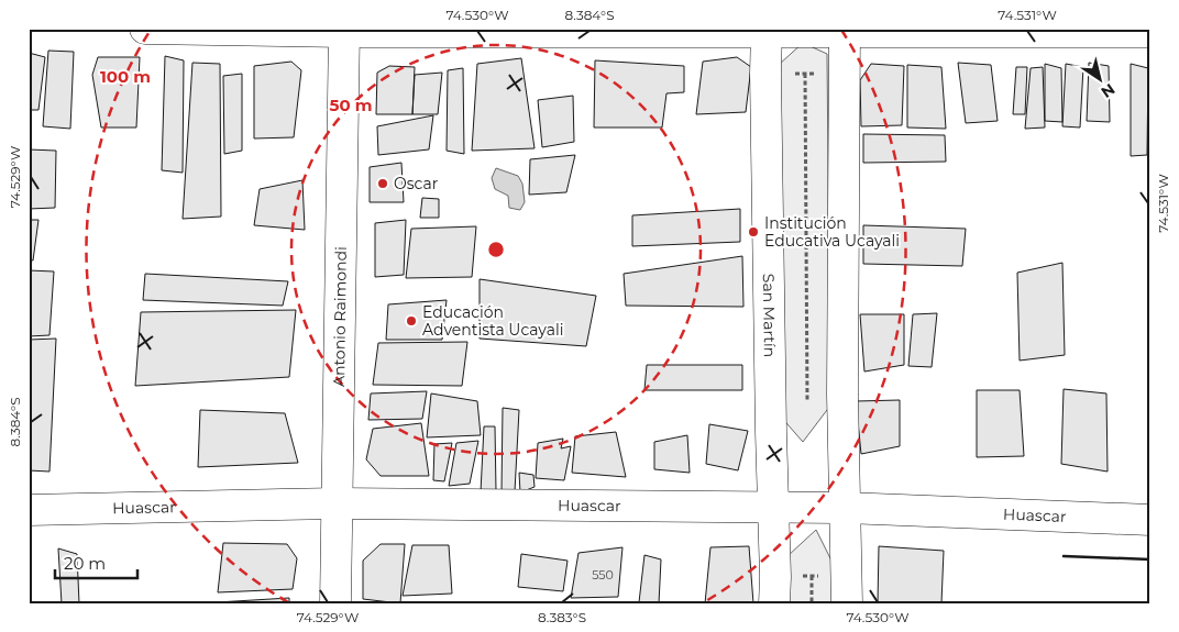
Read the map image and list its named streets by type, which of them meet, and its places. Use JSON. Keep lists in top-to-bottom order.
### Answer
{
  "streets": {
    "street": ["Antonio Raimondi", "San Martín", "Huascar"]
  },
  "crossings": [
    ["Antonio Raimondi", "Huascar"],
    ["San Martín", "Huascar"]
  ],
  "places": ["Oscar", "Institución Educativa Ucayali", "Educación Adventista Ucayali"],
  "house_numbers": ["550"],
  "scale_bar": "20 m",
  "north": "bottom right",
  "coordinates": [
    "74.530°W",
    "8.384°S",
    "74.531°W",
    "74.529°W",
    "8.383°S"
  ],
  "rings": ["100 m", "50 m"]
}
